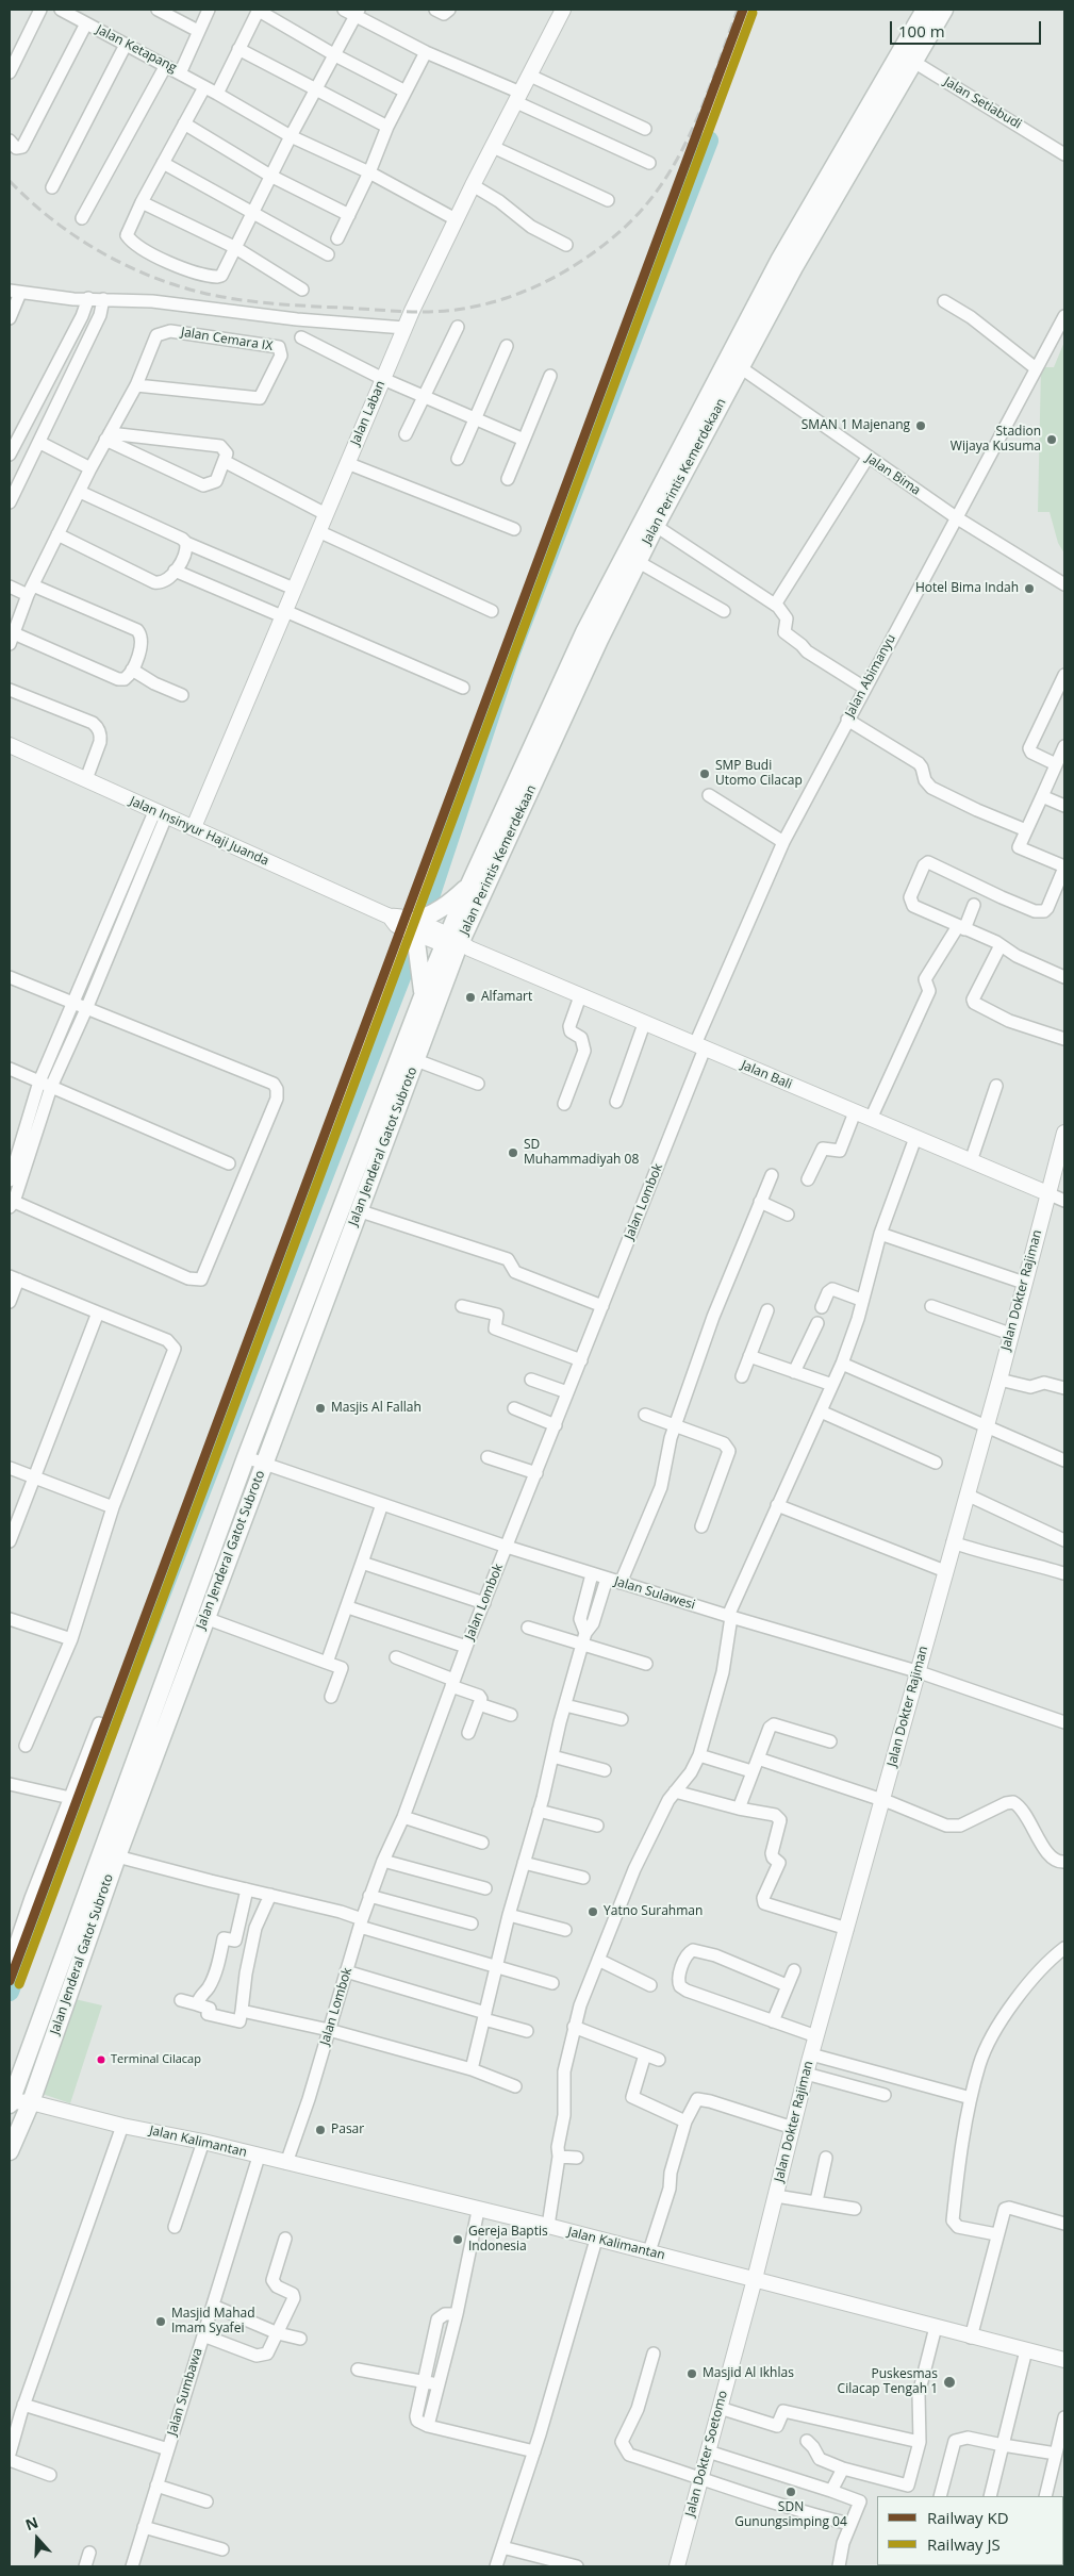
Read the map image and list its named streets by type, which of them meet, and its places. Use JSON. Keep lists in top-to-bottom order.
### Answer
{
  "streets": {
    "main road": ["Jalan Perintis Kemerdekaan", "Jalan Jenderal Gatot Subroto"],
    "street": [
      "Jalan Ketapang",
      "Jalan Setiabudi",
      "Jalan Cemara IX",
      "Jalan Laban",
      "Jalan Bima",
      "Jalan Abimanyu",
      "Jalan Insinyur Haji Juanda",
      "Jalan Bali",
      "Jalan Lombok",
      "Jalan Dokter Rajiman",
      "Jalan Sulawesi",
      "Jalan Kalimantan",
      "Jalan Sumbawa",
      "Jalan Dokter Soetomo"
    ]
  },
  "crossings": [
    ["Jalan Setiabudi", "Jalan Perintis Kemerdekaan"],
    ["Jalan Laban", "Jalan Insinyur Haji Juanda"],
    ["Jalan Perintis Kemerdekaan", "Jalan Bima"],
    ["Jalan Perintis Kemerdekaan", "Jalan Insinyur Haji Juanda"],
    ["Jalan Perintis Kemerdekaan", "Jalan Bali"],
    ["Jalan Perintis Kemerdekaan", "Jalan Jenderal Gatot Subroto"],
    ["Jalan Bima", "Jalan Abimanyu"],
    ["Jalan Abimanyu", "Jalan Bali"],
    ["Jalan Abimanyu", "Jalan Lombok"],
    ["Jalan Insinyur Haji Juanda", "Jalan Bali"],
    ["Jalan Insinyur Haji Juanda", "Jalan Jenderal Gatot Subroto"],
    ["Jalan Bali", "Jalan Jenderal Gatot Subroto"],
    ["Jalan Bali", "Jalan Lombok"],
    ["Jalan Bali", "Jalan Dokter Rajiman"],
    ["Jalan Jenderal Gatot Subroto", "Jalan Sulawesi"],
    ["Jalan Jenderal Gatot Subroto", "Jalan Kalimantan"],
    ["Jalan Lombok", "Jalan Sulawesi"],
    ["Jalan Lombok", "Jalan Kalimantan"],
    ["Jalan Dokter Rajiman", "Jalan Sulawesi"],
    ["Jalan Dokter Rajiman", "Jalan Kalimantan"],
    ["Jalan Dokter Rajiman", "Jalan Dokter Soetomo"],
    ["Jalan Kalimantan", "Jalan Sumbawa"],
    ["Jalan Kalimantan", "Jalan Dokter Soetomo"]
  ],
  "places": [
    "SMAN 1 Majenang",
    "Stadion Wijaya Kusuma",
    "Hotel Bima Indah",
    "SMP Budi Utomo Cilacap",
    "Alfamart",
    "SD Muhammadiyah 08",
    "Masjis Al Fallah",
    "Yatno Surahman",
    "Terminal Cilacap",
    "Pasar",
    "Gereja Baptis Indonesia",
    "Masjid Mahad Imam Syafei",
    "Masjid Al Ikhlas",
    "Puskesmas Cilacap Tengah 1",
    "SDN Gunungsimping 04"
  ],
  "lines": ["rail line KD", "rail line JS"],
  "legend": ["Railway KD", "Railway JS"],
  "scale_bar": "100 m",
  "north": "top"
}
